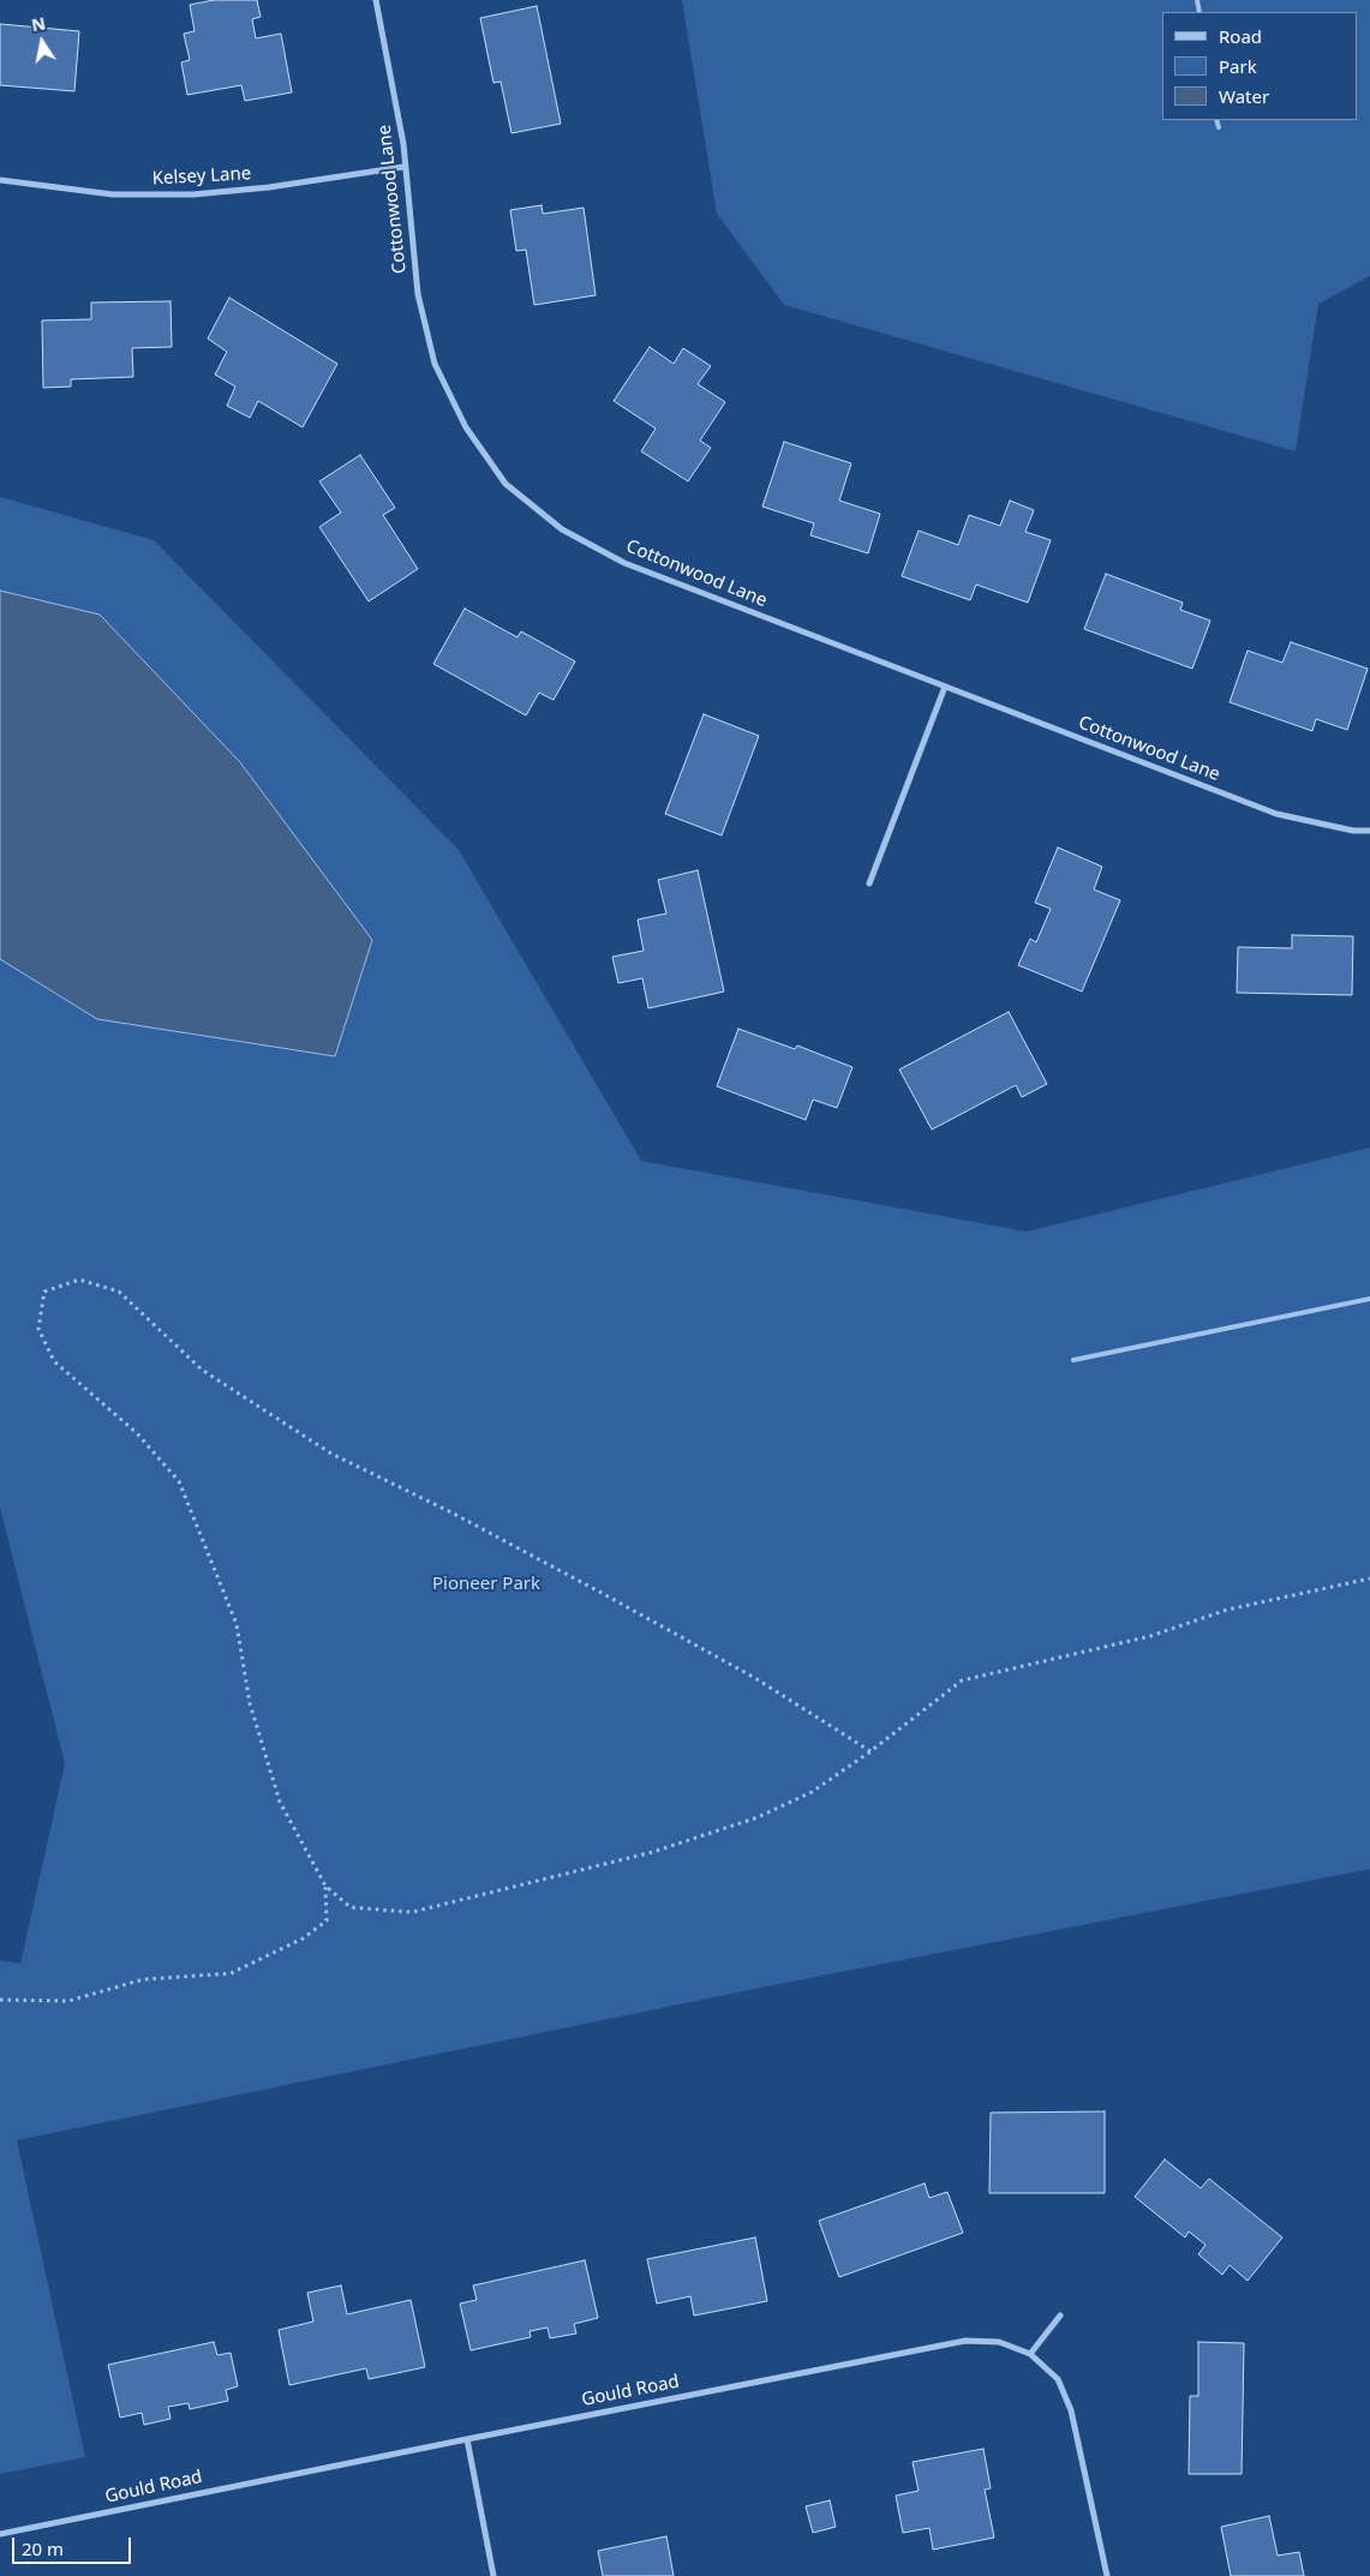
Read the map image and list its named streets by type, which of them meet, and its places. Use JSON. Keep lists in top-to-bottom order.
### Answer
{
  "streets": {
    "street": ["Kelsey Lane", "Cottonwood Lane", "Gould Road"]
  },
  "crossings": [
    ["Kelsey Lane", "Cottonwood Lane"]
  ],
  "parks": ["Pioneer Park"],
  "legend": ["Road", "Park", "Water"],
  "scale_bar": "20 m",
  "north": "top"
}
